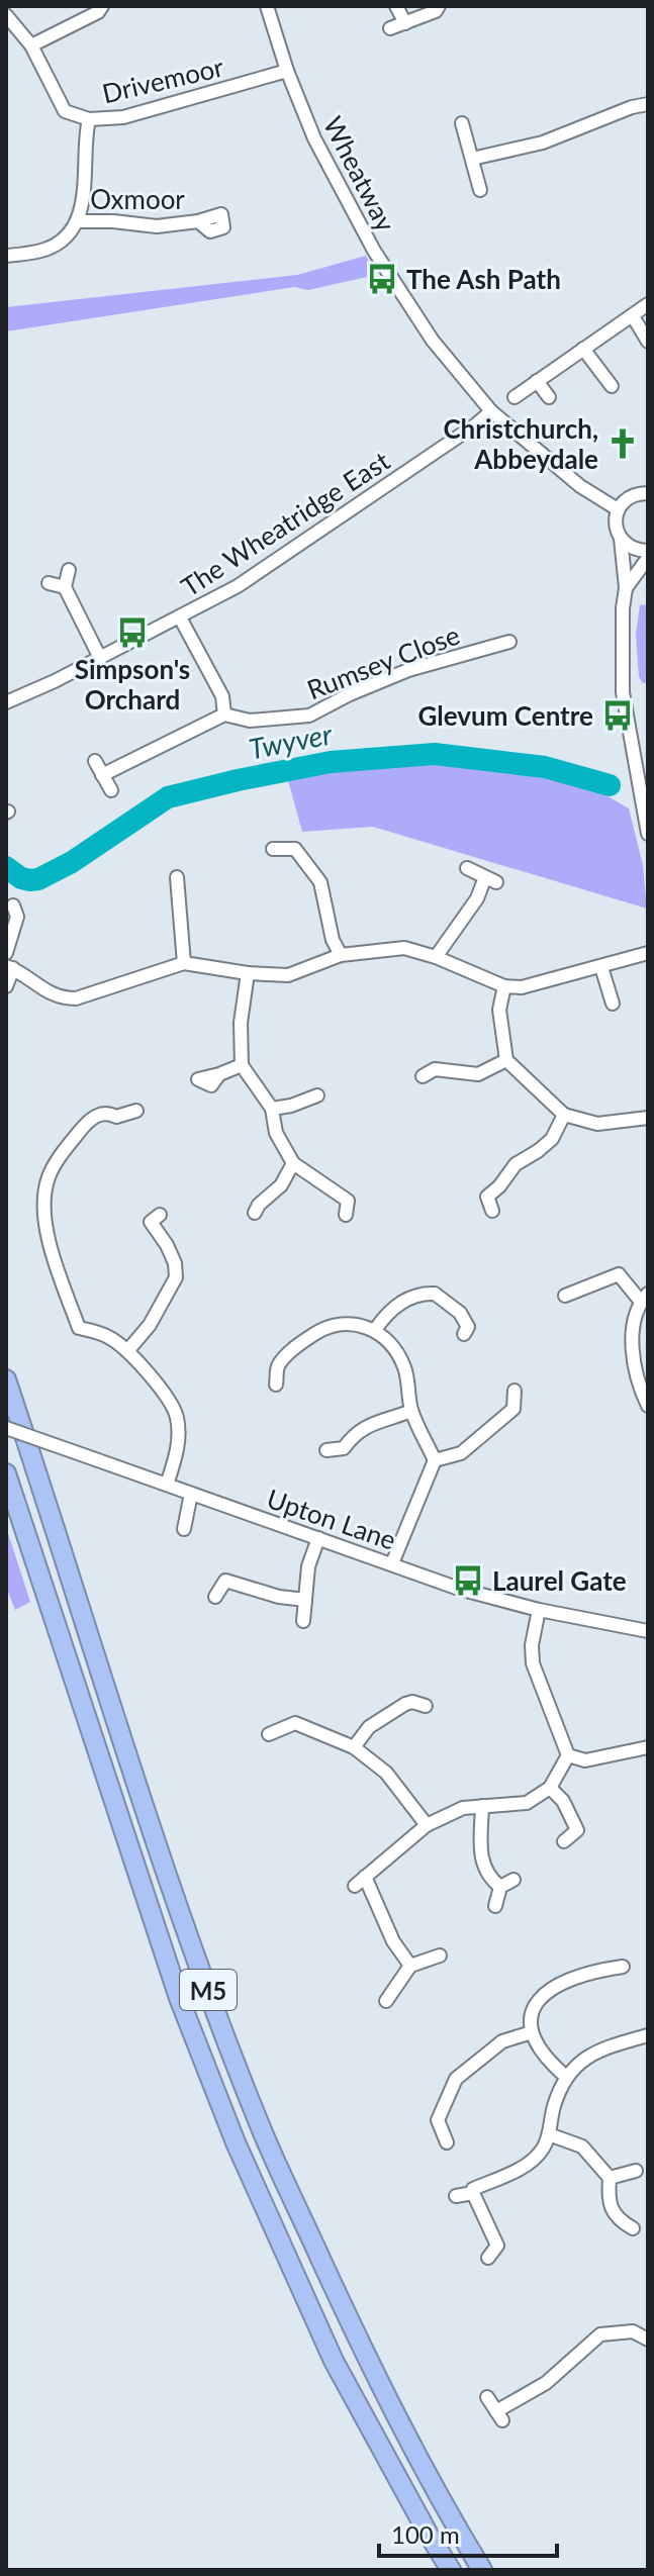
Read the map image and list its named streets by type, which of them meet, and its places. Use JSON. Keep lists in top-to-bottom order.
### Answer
{
  "streets": {
    "highway": ["M5"],
    "street": [
      "Drivemoor",
      "Wheatway",
      "Oxmoor",
      "The Wheatridge East",
      "Rumsey Close",
      "Upton Lane"
    ]
  },
  "crossings": [
    ["Drivemoor", "Wheatway"],
    ["Drivemoor", "Oxmoor"],
    ["Wheatway", "The Wheatridge East"]
  ],
  "water": ["Twyver"],
  "places": {
    "bus stop": [
      "The Ash Path",
      "Simpson's Orchard",
      "Glevum Centre",
      "Laurel Gate"
    ],
    "church": ["Christchurch, Abbeydale"]
  },
  "scale_bar": "100 m"
}
